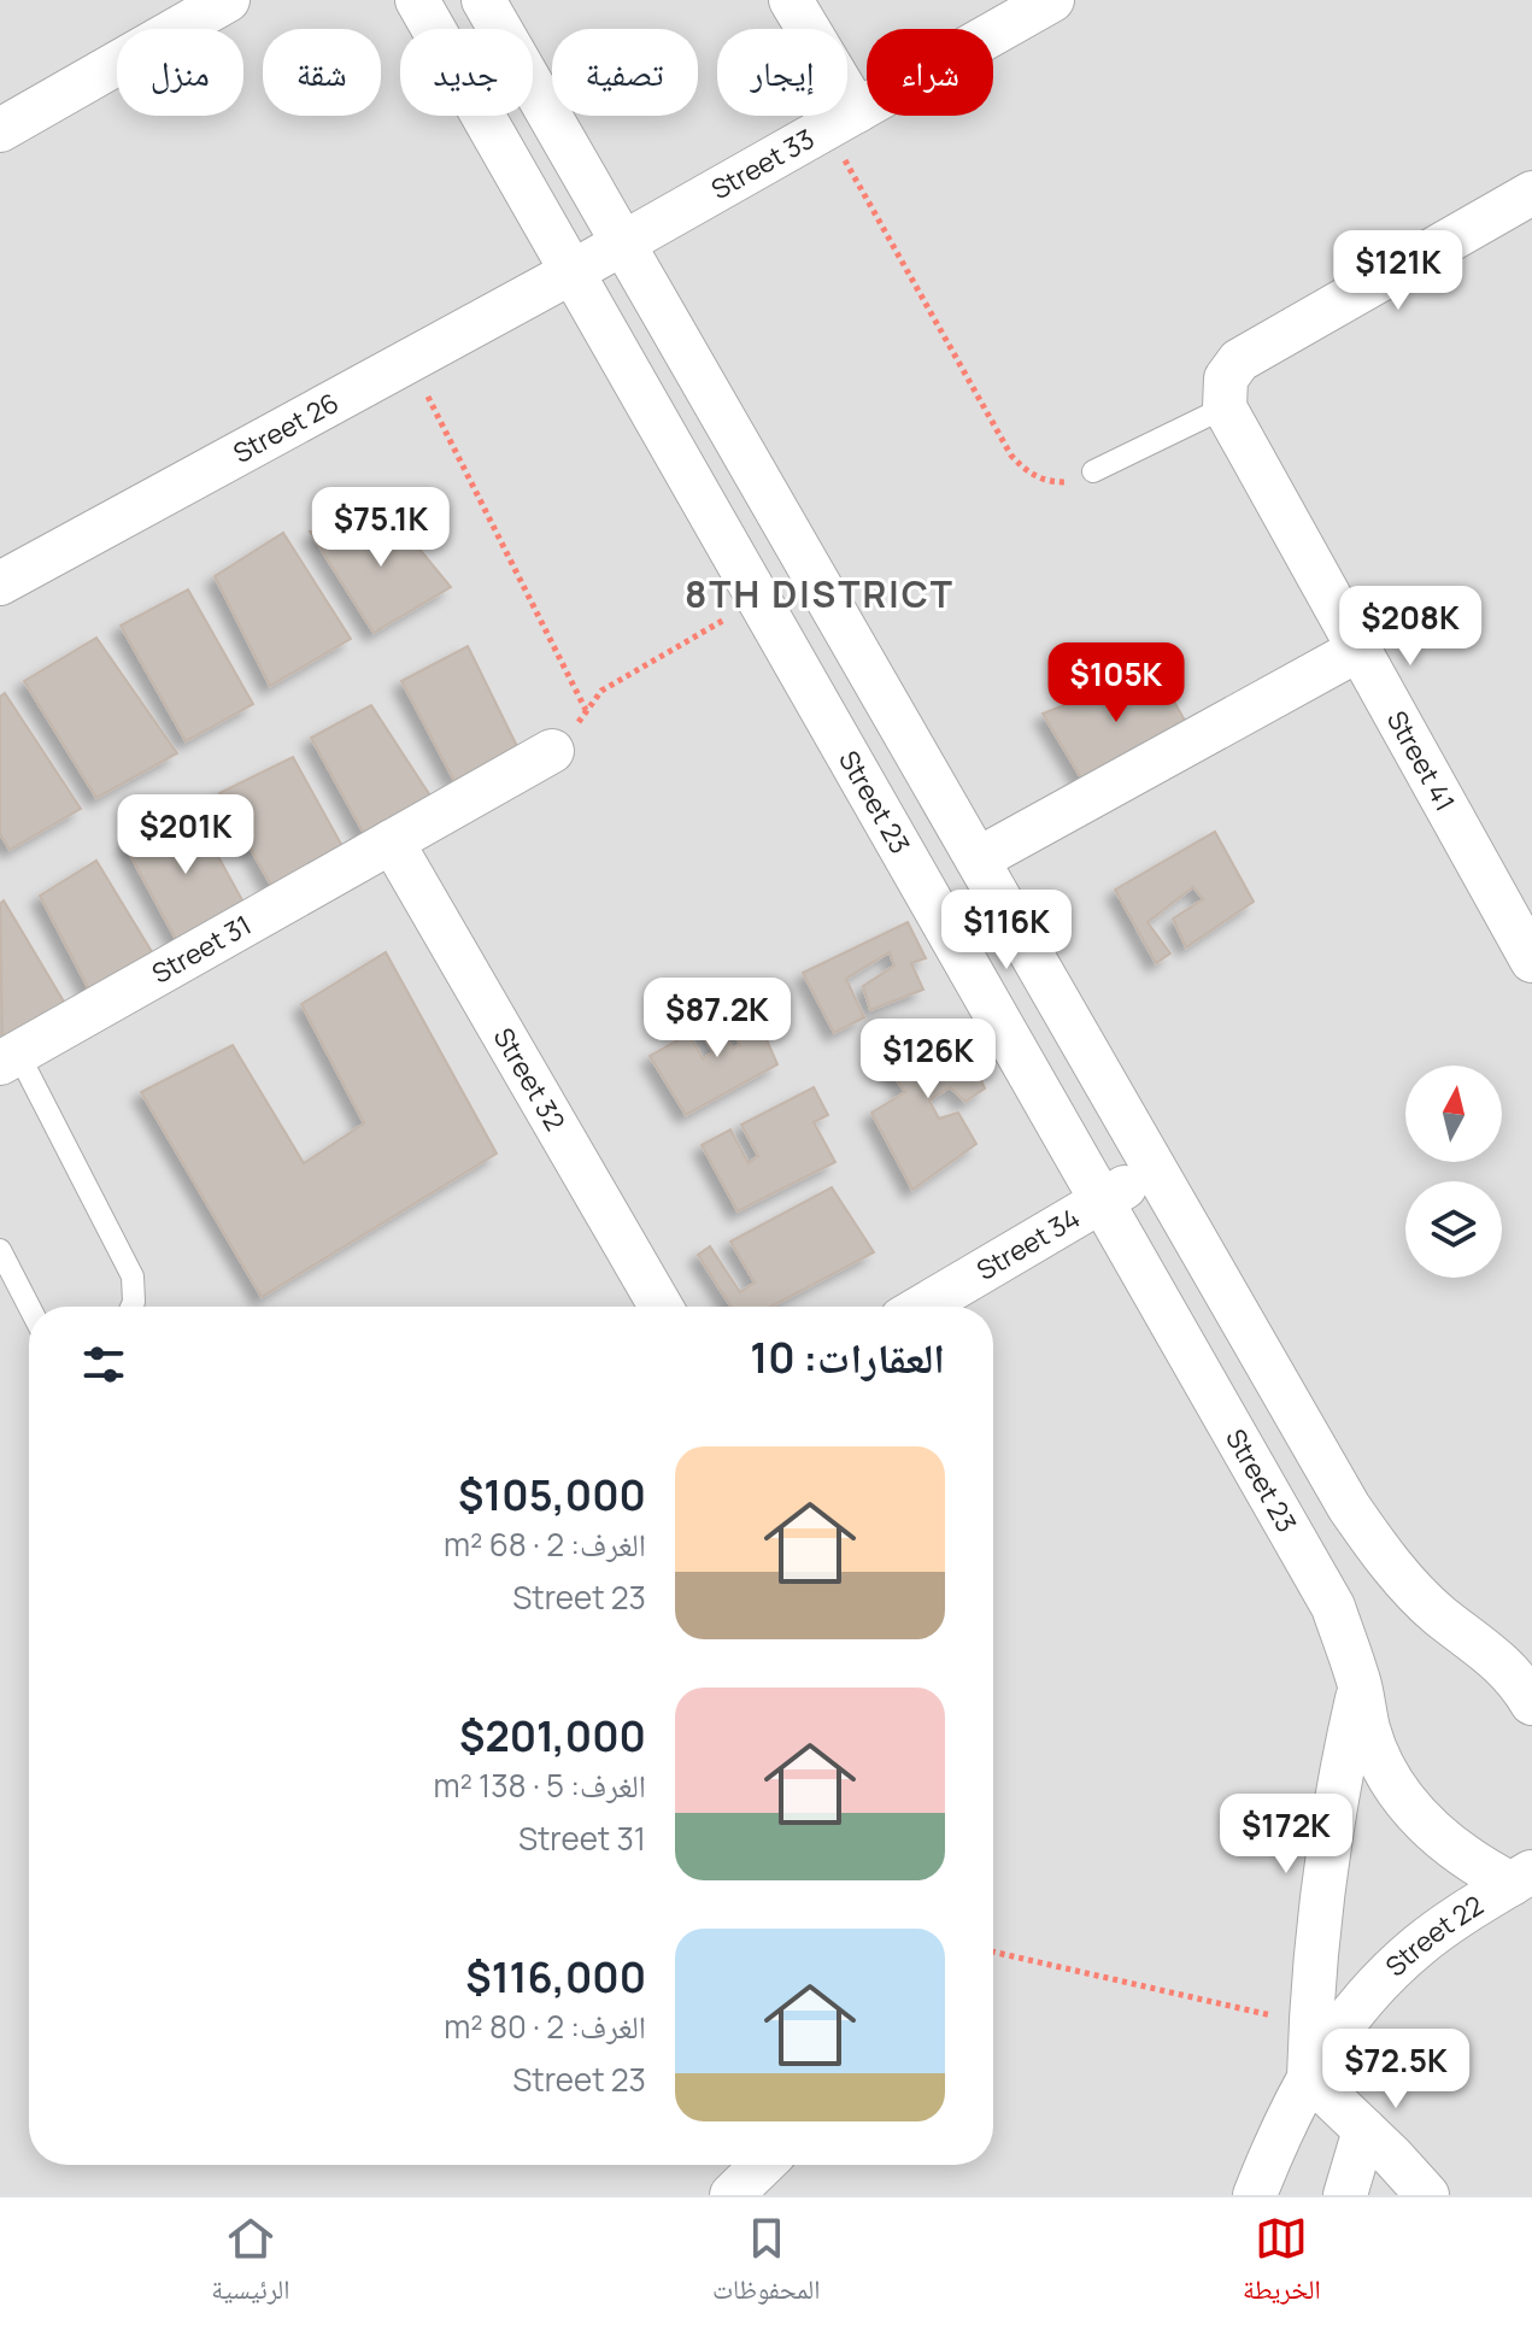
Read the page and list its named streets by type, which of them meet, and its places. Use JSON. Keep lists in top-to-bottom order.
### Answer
{
  "streets": {
    "street": [
      "Street 33",
      "Street 26",
      "Street 41",
      "Street 23",
      "Street 31",
      "Street 32",
      "Street 34",
      "Street 22"
    ]
  },
  "crossings": [
    ["Street 33", "Street 26"],
    ["Street 33", "Street 23"],
    ["Street 26", "Street 23"],
    ["Street 23", "Street 34"],
    ["Street 23", "Street 22"],
    ["Street 31", "Street 32"]
  ],
  "districts": ["8TH DISTRICT"],
  "north": "top",
  "page": {
    "chip": [
      "شراء",
      "إيجار",
      "تصفية",
      "جديد",
      "شقة",
      "منزل"
    ],
    "price": [
      "$121K",
      "$75.1K",
      "$208K",
      "$105K",
      "$201K",
      "$116K",
      "$87.2K",
      "$126K",
      "$172K",
      "$72.5K"
    ],
    "heading": "العقارات: 10",
    "list": [
      {
        "name": "$105,000",
        "note": "الغرف: 2 · 68 m² · Street 23"
      },
      {
        "name": "$201,000",
        "note": "الغرف: 5 · 138 m² · Street 31"
      },
      {
        "name": "$116,000",
        "note": "الغرف: 2 · 80 m² · Street 23"
      }
    ],
    "tabs": ["الخريطة", "المحفوظات", "الرئيسية"]
  }
}
